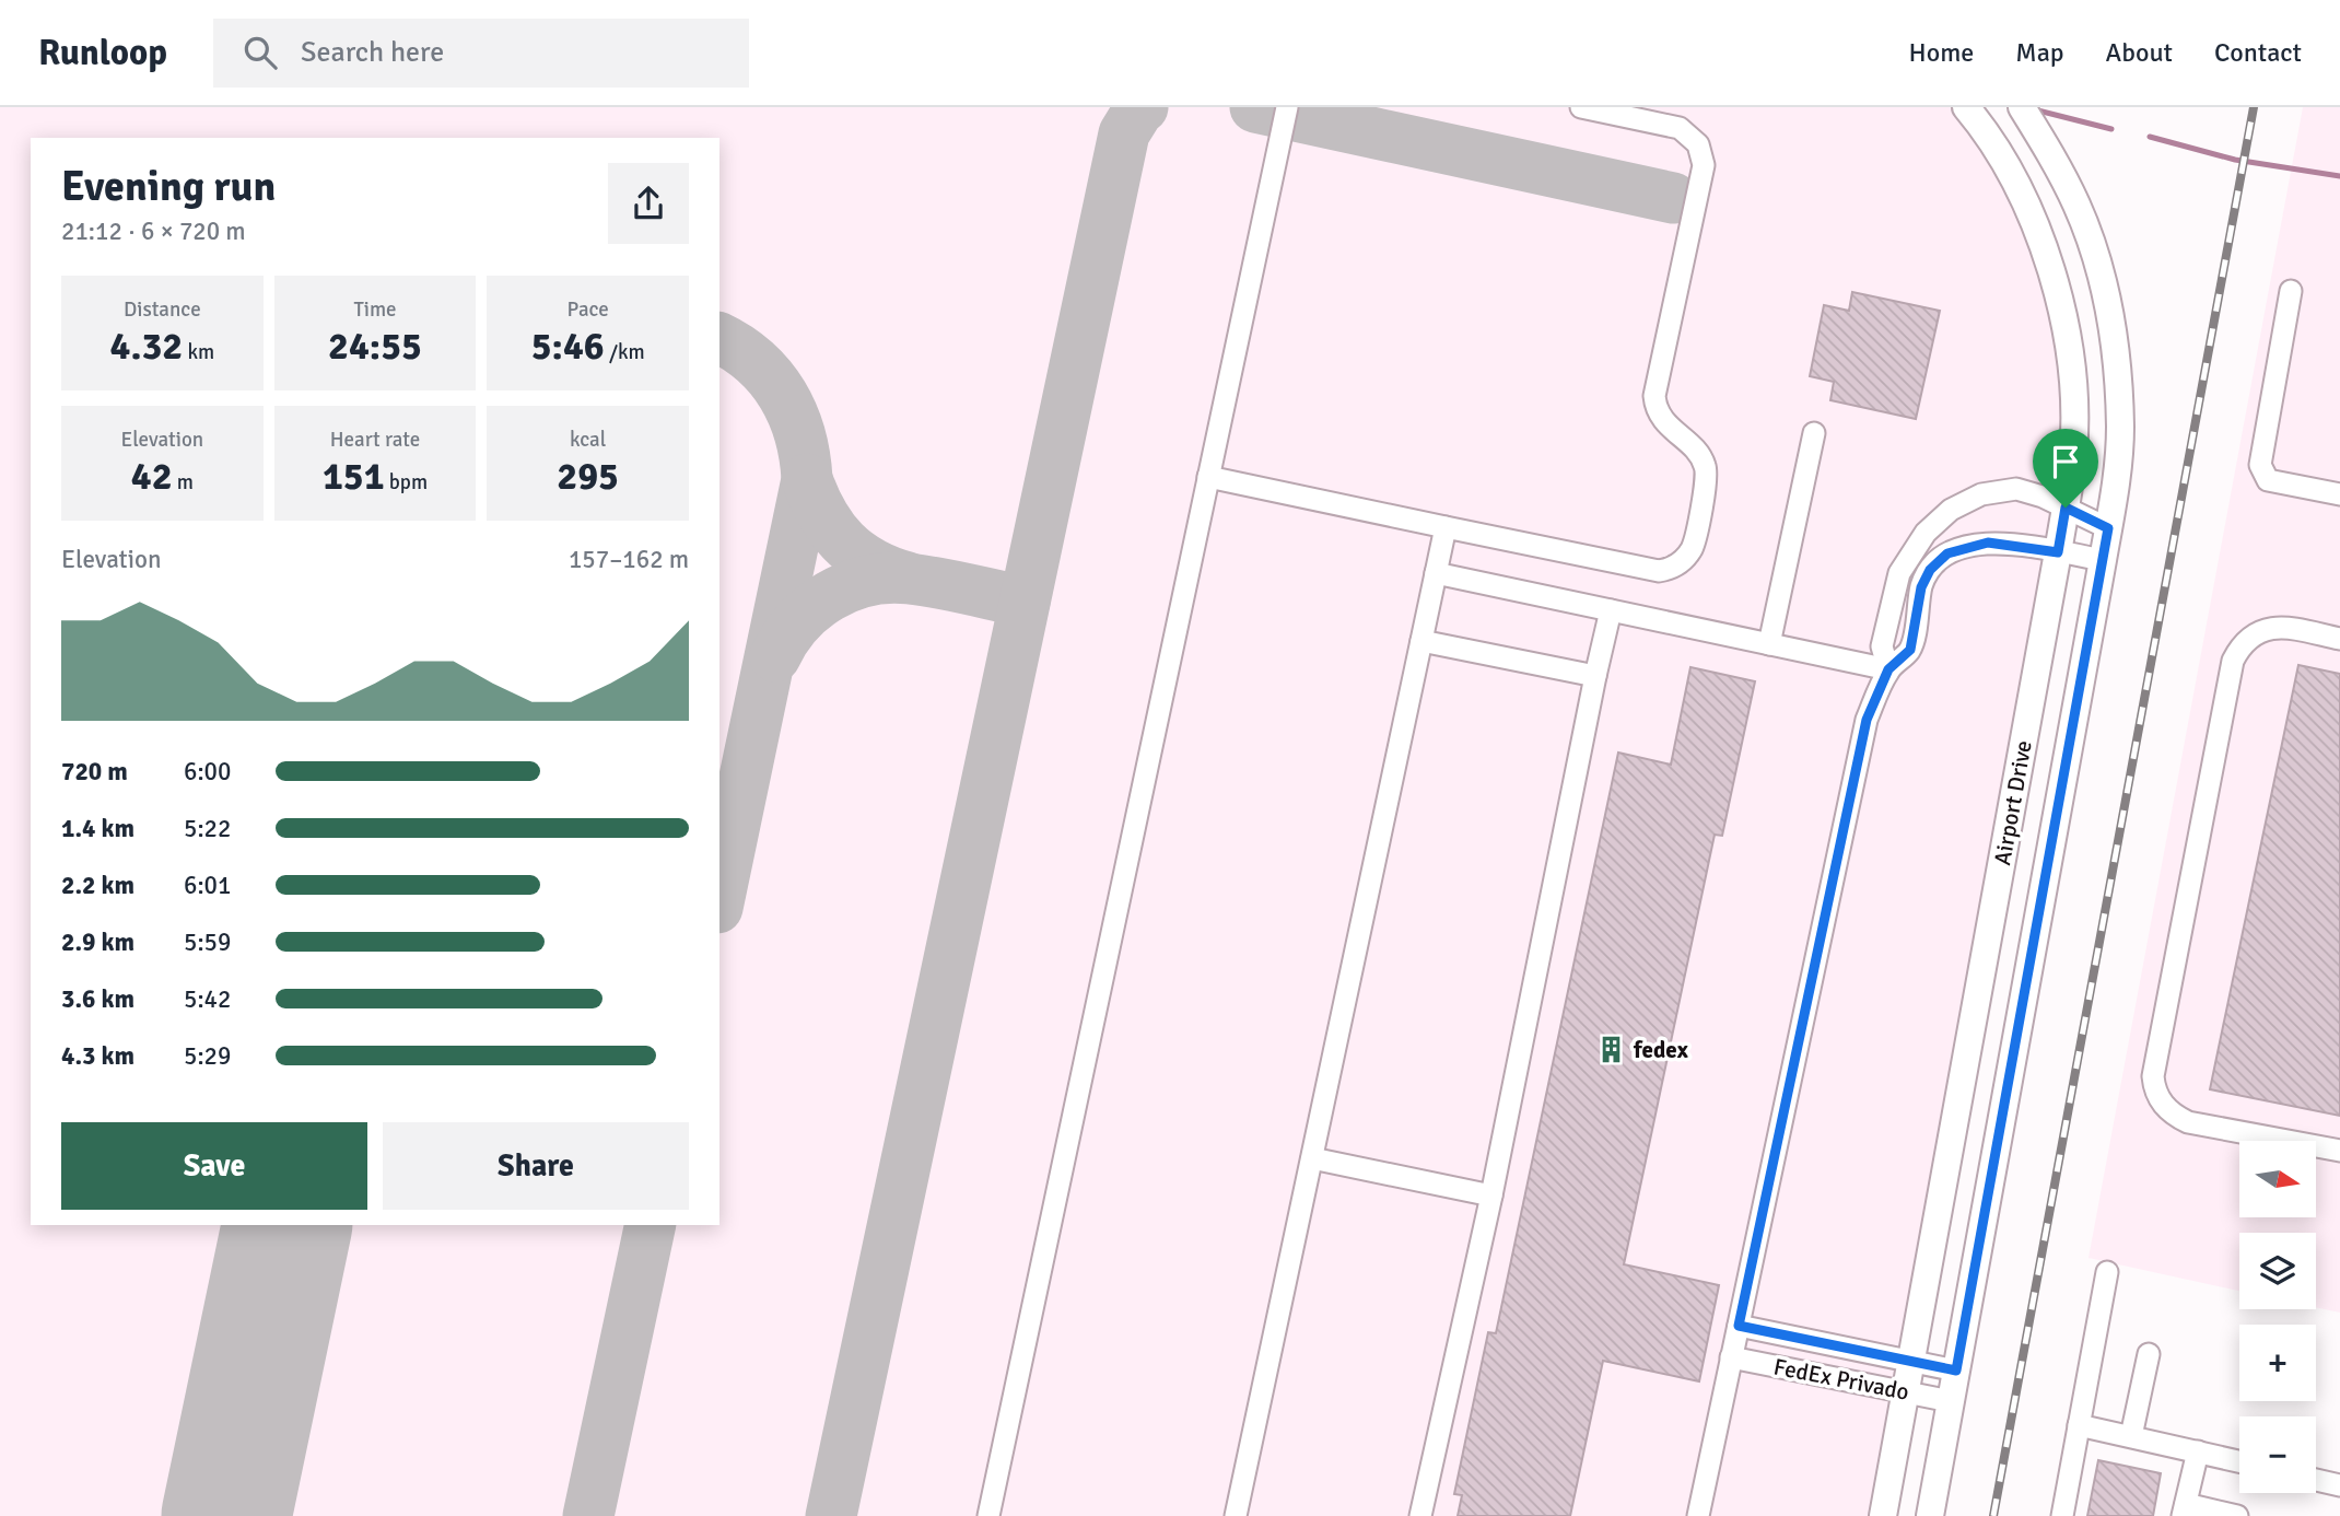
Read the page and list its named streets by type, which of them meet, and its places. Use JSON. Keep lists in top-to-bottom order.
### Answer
{
  "streets": {
    "main road": ["Airport Drive"],
    "street": ["FedEx Privado"]
  },
  "crossings": [
    ["Airport Drive", "FedEx Privado"]
  ],
  "places": {
    "building": ["fedex"]
  },
  "north": "right",
  "page": {
    "header": "Runloop",
    "search": "Search here",
    "nav": [
      "Home",
      "Map",
      "About",
      "Contact"
    ],
    "heading": ["Evening run", "21:12 · 6 × 720 m"],
    "stats": [
      ["Distance", "4.32 km"],
      ["Time", "24:55"],
      ["Pace", "5:46 /km"],
      ["Elevation", "42 m"],
      ["Heart rate", "151 bpm"],
      ["kcal", "295"]
    ],
    "chart": ["Elevation", "157–162 m"],
    "list": [
      {
        "name": "720 m",
        "note": "6:00"
      },
      {
        "name": "1.4 km",
        "note": "5:22"
      },
      {
        "name": "2.2 km",
        "note": "6:01"
      },
      {
        "name": "2.9 km",
        "note": "5:59"
      },
      {
        "name": "3.6 km",
        "note": "5:42"
      },
      {
        "name": "4.3 km",
        "note": "5:29"
      }
    ],
    "buttons": ["Save", "Share"],
    "map_buttons": ["+", "−"]
  }
}
